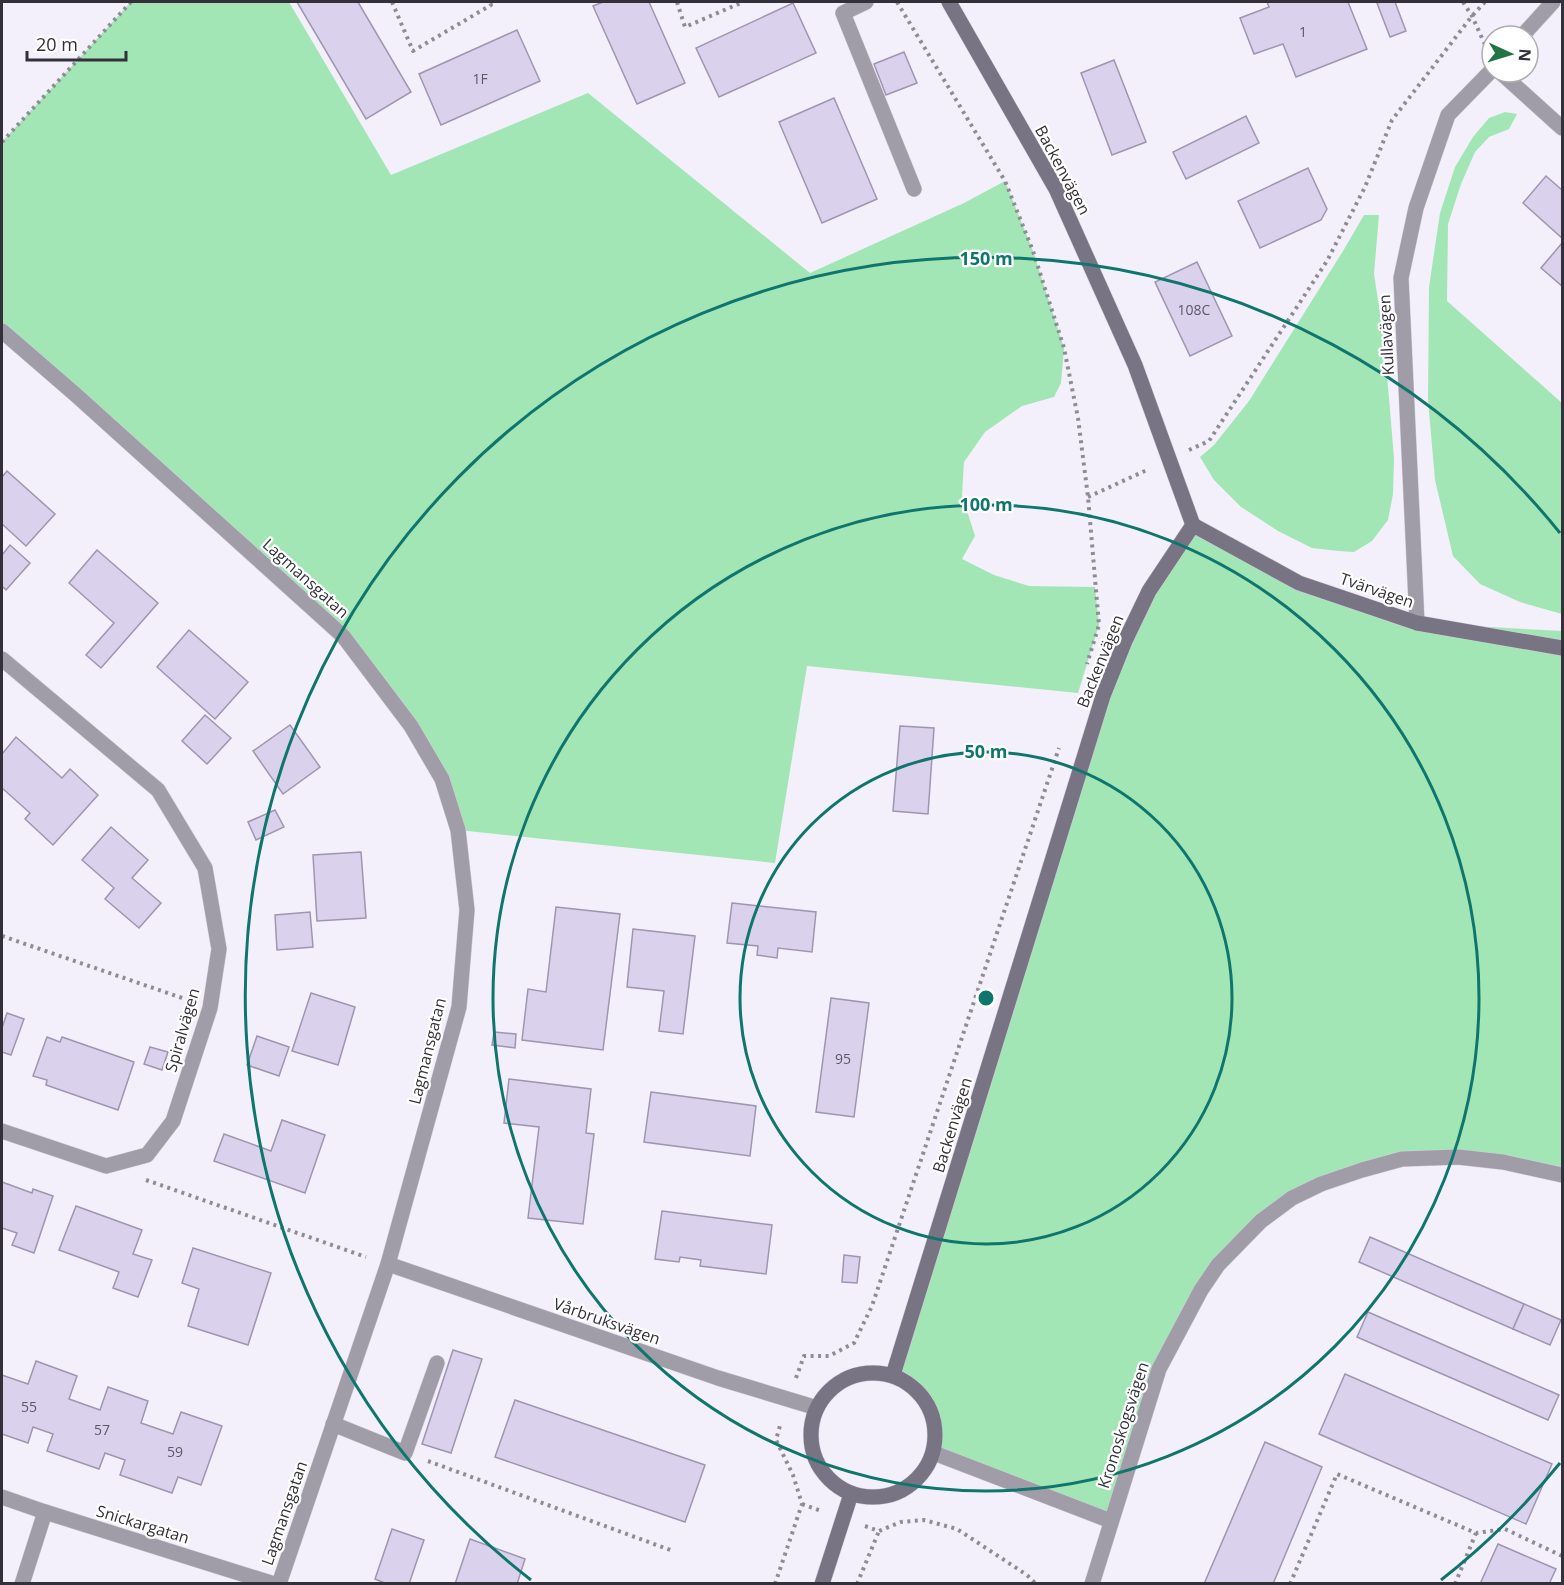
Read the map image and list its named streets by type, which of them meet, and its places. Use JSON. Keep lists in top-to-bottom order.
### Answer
{
  "streets": {
    "street": [
      "Backenvägen",
      "Kullavägen",
      "Lagmansgatan",
      "Tvärvägen",
      "Spiralvägen",
      "Vårbruksvägen",
      "Kronoskogsvägen",
      "Snickargatan"
    ]
  },
  "crossings": [
    ["Backenvägen", "Tvärvägen"],
    ["Backenvägen", "Vårbruksvägen"],
    ["Kullavägen", "Tvärvägen"],
    ["Lagmansgatan", "Vårbruksvägen"]
  ],
  "house_numbers": [
    "1",
    "1F",
    "108C",
    "95",
    "55",
    "57",
    "59"
  ],
  "scale_bar": "20 m",
  "north": "right",
  "rings": ["150 m", "100 m", "50 m"]
}
